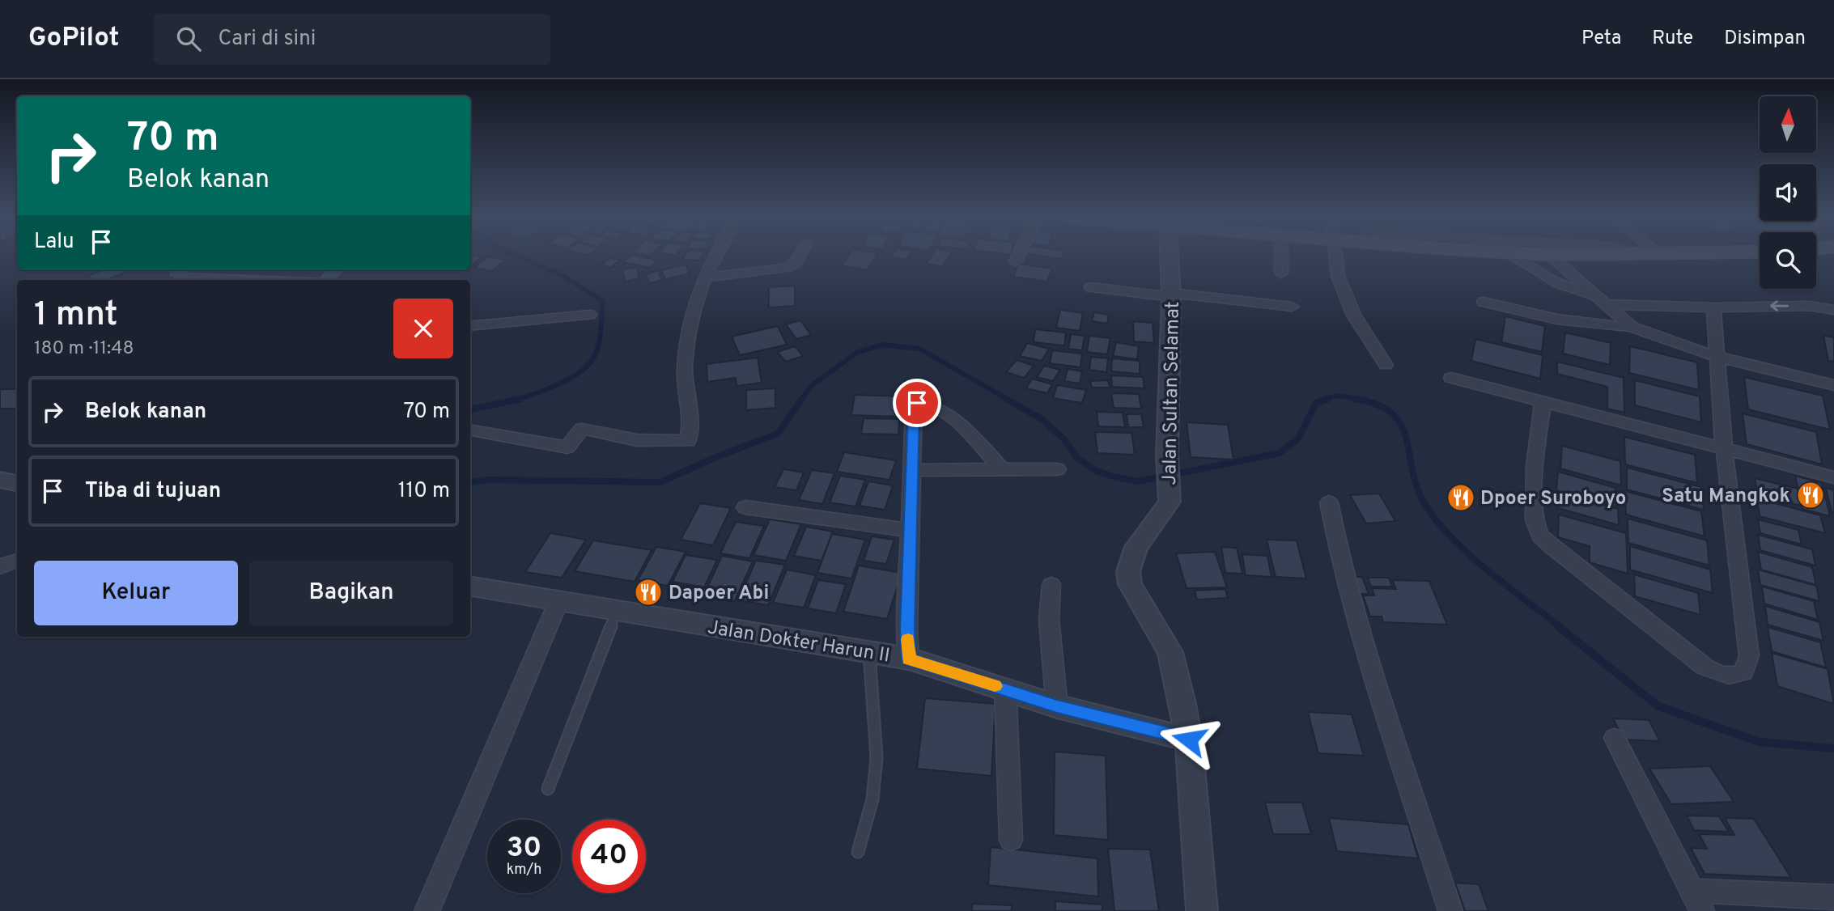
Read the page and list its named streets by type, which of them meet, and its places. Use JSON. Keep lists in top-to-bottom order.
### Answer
{
  "streets": {
    "street": ["Jalan Sultan Selamat", "Jalan Dokter Harun II"]
  },
  "crossings": [
    ["Jalan Sultan Selamat", "Jalan Dokter Harun II"]
  ],
  "places": {
    "restaurant": ["Satu Mangkok", "Dpoer Suroboyo", "Dapoer Abi"]
  },
  "north": "top",
  "page": {
    "header": "GoPilot",
    "search": "Cari di sini",
    "nav": ["Peta", "Rute", "Disimpan"],
    "turn": ["70 m", "Belok kanan"],
    "then": "Lalu",
    "heading": ["1 mnt", "180 m · 11:48"],
    "list": [
      {
        "name": "Belok kanan",
        "value": "70 m"
      },
      {
        "name": "Tiba di tujuan",
        "value": "110 m"
      }
    ],
    "buttons": ["Keluar", "Bagikan"],
    "speed": "30 km/h",
    "limit": "40"
  }
}
